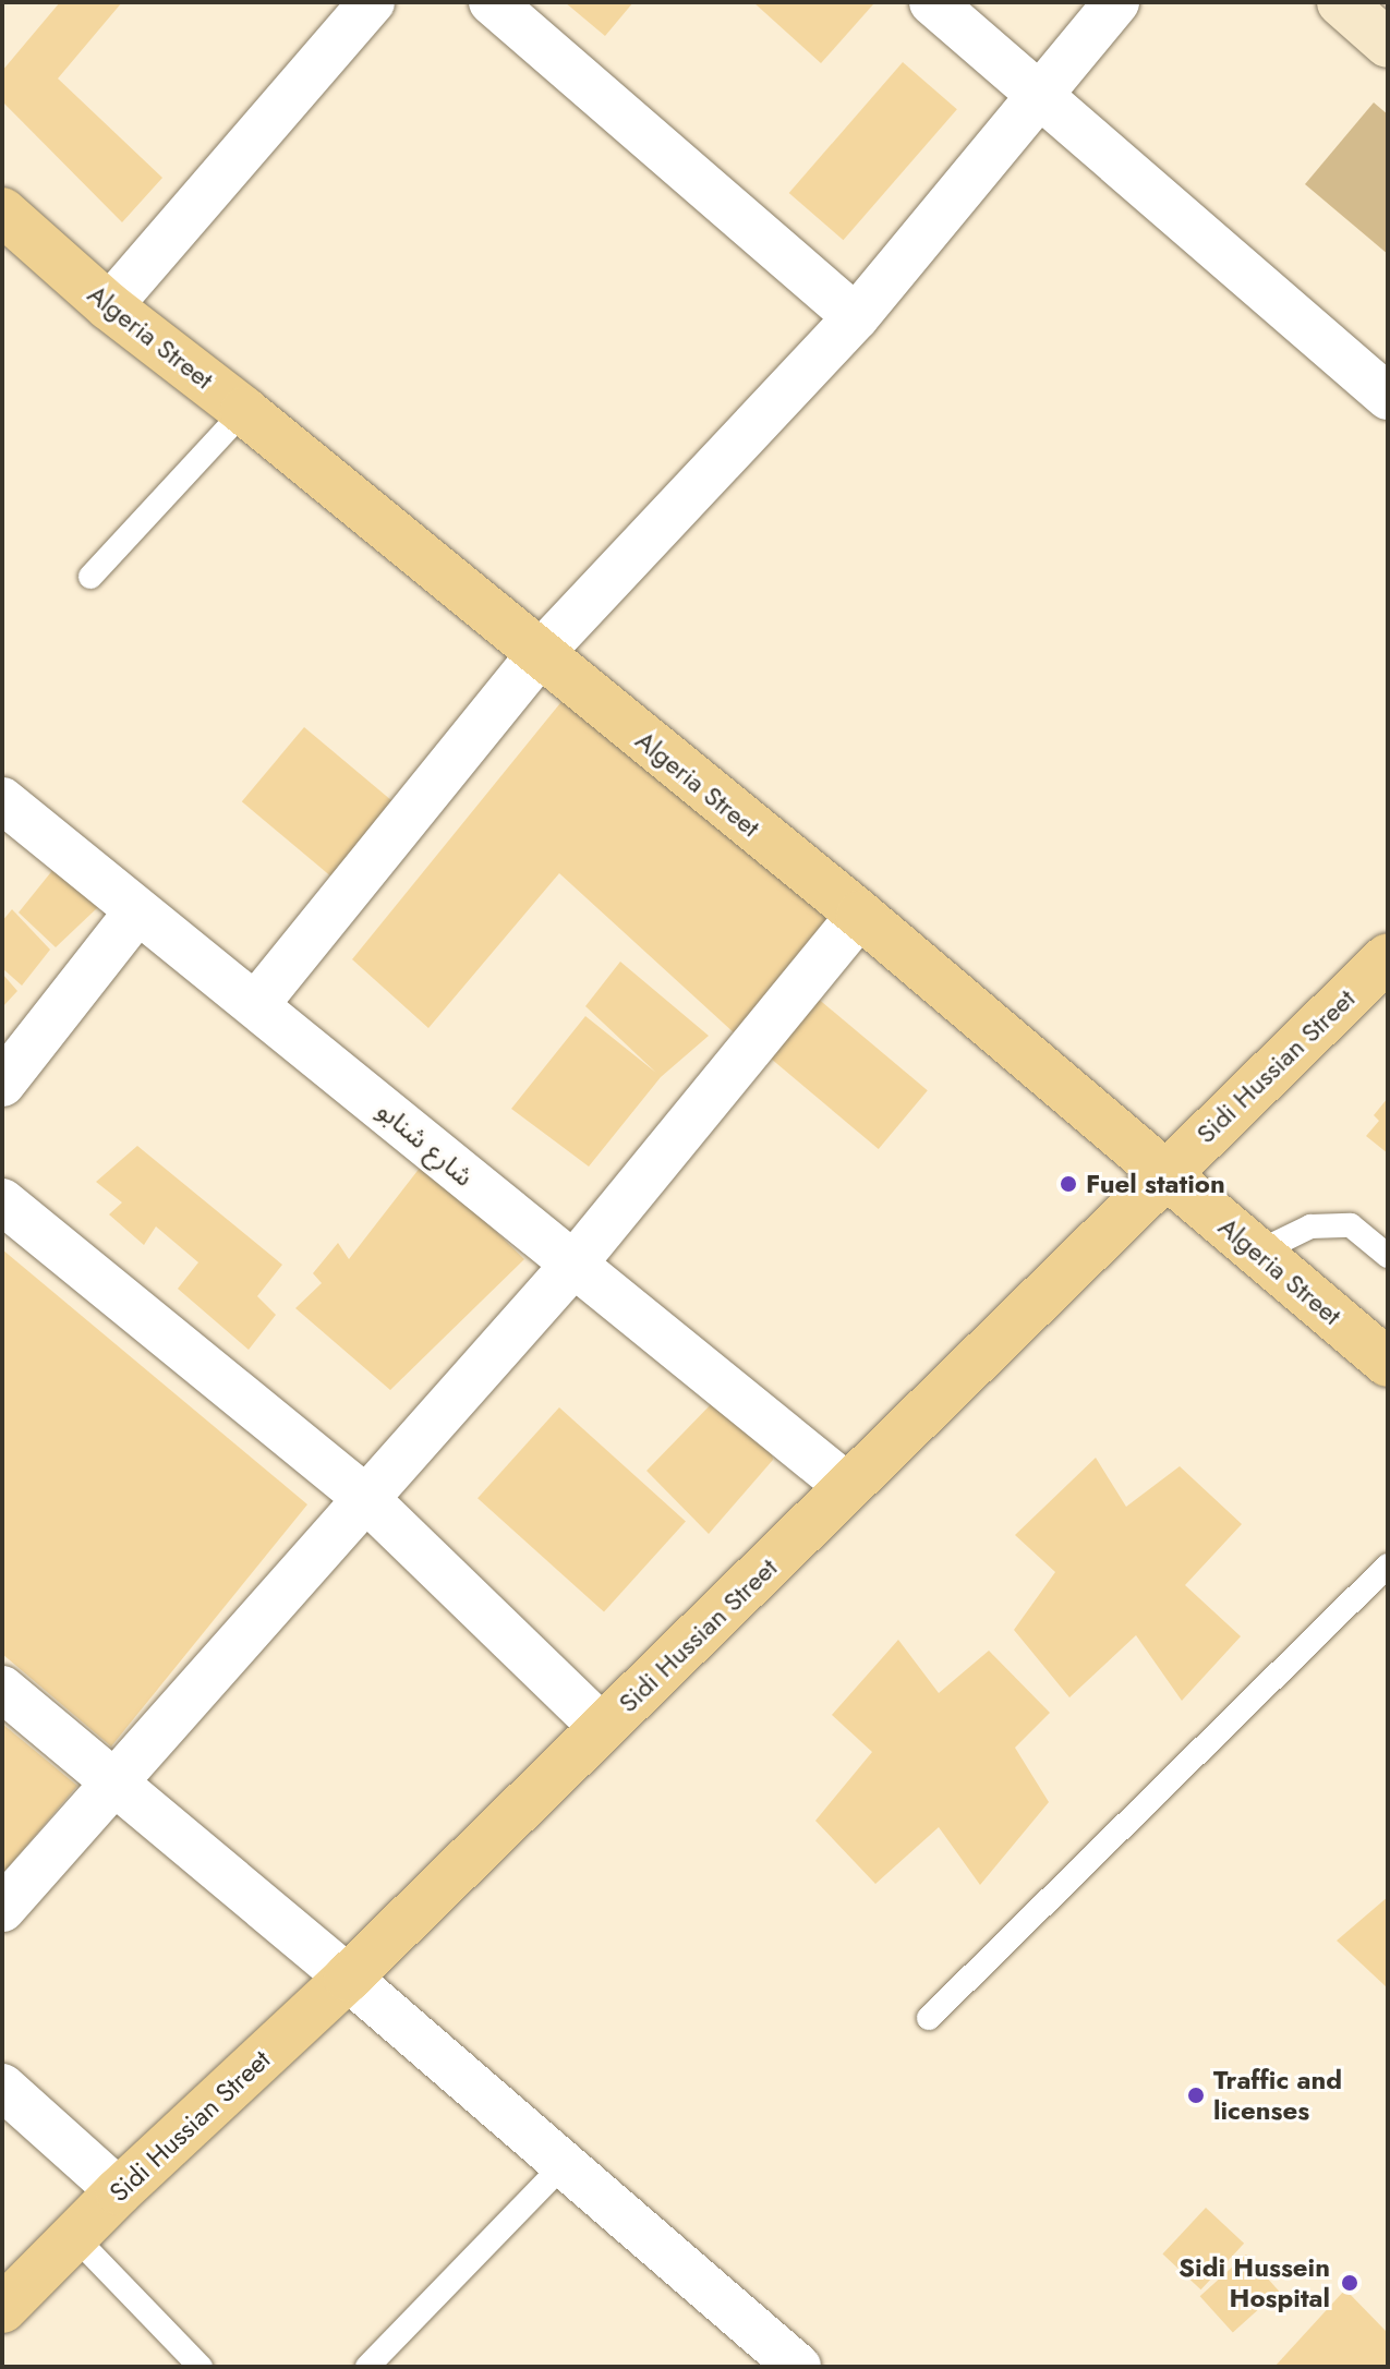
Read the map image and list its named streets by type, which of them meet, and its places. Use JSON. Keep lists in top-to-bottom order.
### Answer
{
  "streets": {
    "main road": ["Algeria Street", "Sidi Hussian Street"],
    "street": ["شارع شنابو"]
  },
  "crossings": [
    ["Algeria Street", "Sidi Hussian Street"],
    ["Sidi Hussian Street", "شارع شنابو"]
  ],
  "places": ["Fuel station", "Traffic and licenses", "Sidi Hussein Hospital"]
}
